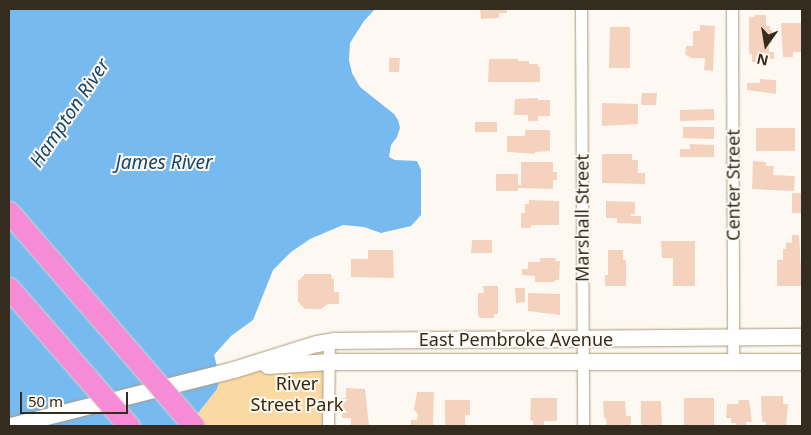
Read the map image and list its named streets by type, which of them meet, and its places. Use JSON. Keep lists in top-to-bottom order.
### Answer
{
  "streets": {
    "main road": ["East Pembroke Avenue"],
    "street": ["Center Street", "Marshall Street"]
  },
  "crossings": [
    ["Center Street", "East Pembroke Avenue"],
    ["Marshall Street", "East Pembroke Avenue"]
  ],
  "water": ["Hampton River", "James River"],
  "parks": ["River Street Park"],
  "scale_bar": "50 m",
  "north": "bottom"
}
